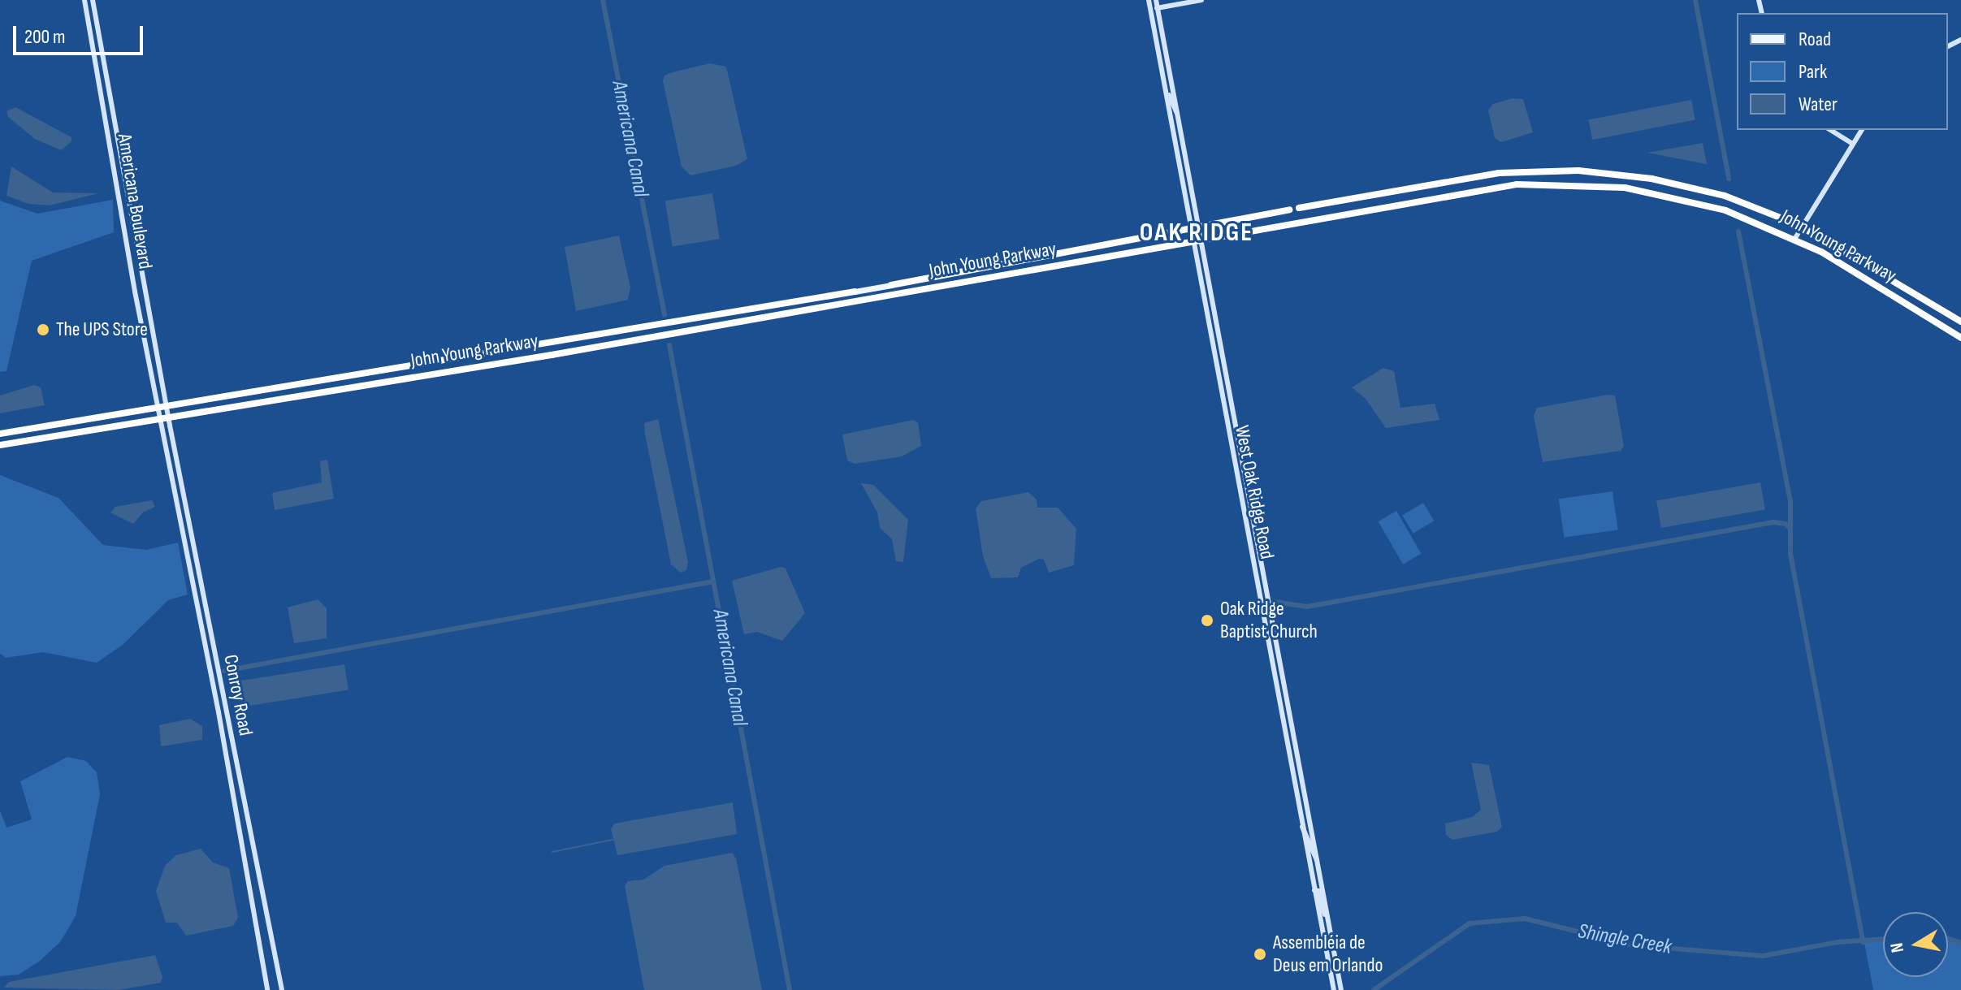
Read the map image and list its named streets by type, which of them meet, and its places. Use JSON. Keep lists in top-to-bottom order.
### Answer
{
  "streets": {
    "highway": ["John Young Parkway"],
    "street": ["Americana Boulevard", "West Oak Ridge Road", "Conroy Road"]
  },
  "crossings": [
    ["Americana Boulevard", "John Young Parkway"],
    ["Americana Boulevard", "Conroy Road"],
    ["John Young Parkway", "West Oak Ridge Road"],
    ["John Young Parkway", "Conroy Road"]
  ],
  "districts": ["OAK RIDGE"],
  "water": ["Americana Canal", "Shingle Creek"],
  "places": ["The UPS Store", "Oak Ridge Baptist Church", "Assembléia de Deus em Orlando"],
  "legend": ["Road", "Park", "Water"],
  "scale_bar": "200 m",
  "north": "left"
}
